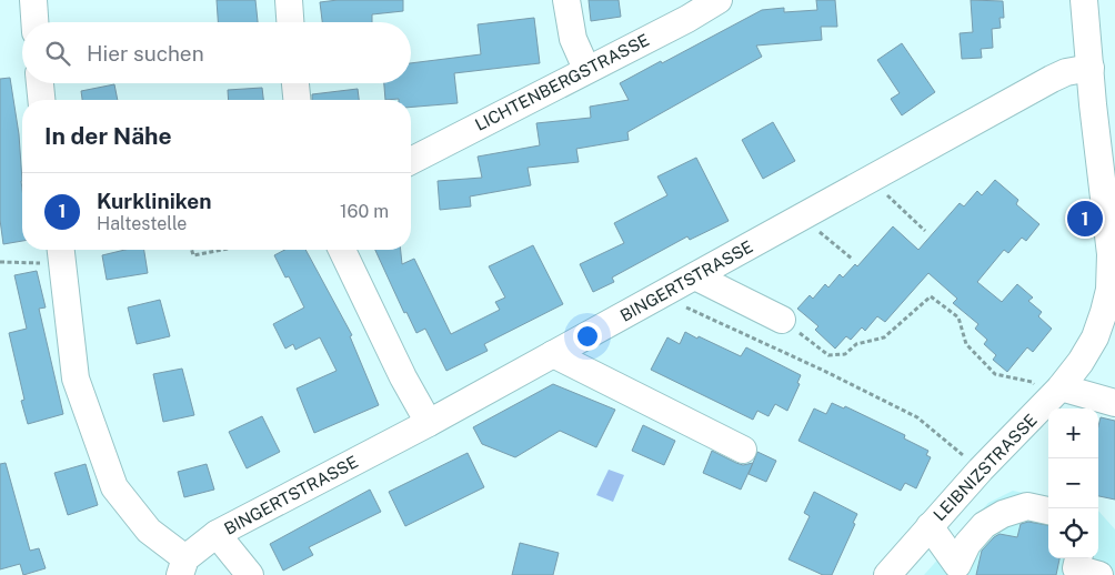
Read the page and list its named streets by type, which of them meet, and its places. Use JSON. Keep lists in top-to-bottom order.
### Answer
{
  "streets": {
    "street": ["LICHTENBERGSTRASSE", "BINGERTSTRASSE", "LEIBNIZSTRASSE"]
  },
  "crossings": [
    ["BINGERTSTRASSE", "LEIBNIZSTRASSE"]
  ],
  "page": {
    "search": "Hier suchen",
    "heading": "In der Nähe",
    "list": [
      {
        "mark": "1",
        "name": "Kurkliniken",
        "note": "Haltestelle",
        "value": "160 m"
      }
    ],
    "pins": "1",
    "map_buttons": ["+", "−"]
  }
}
